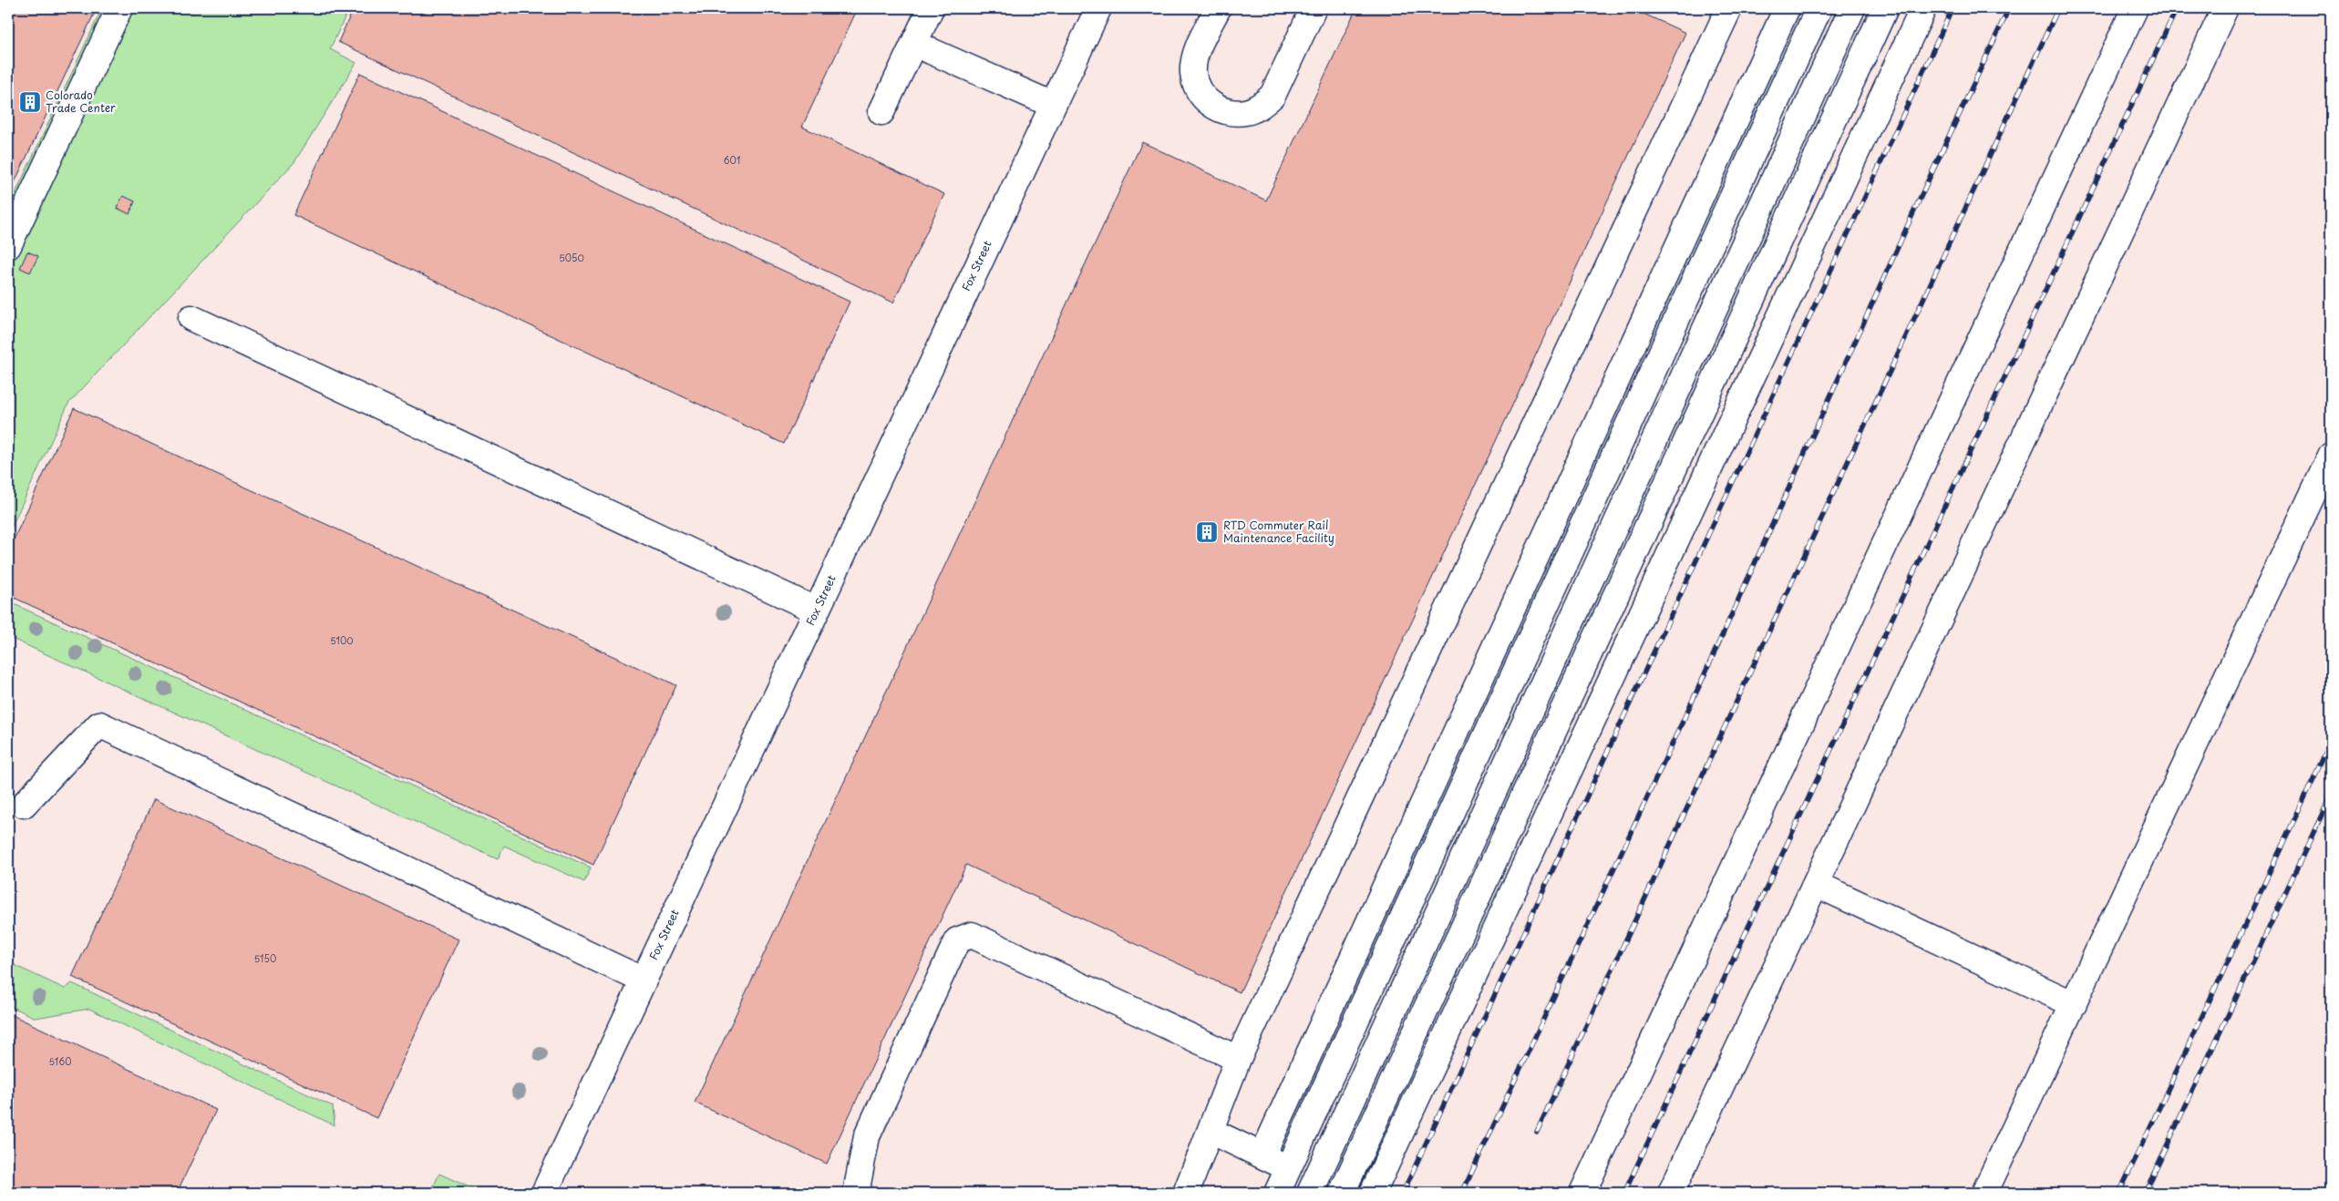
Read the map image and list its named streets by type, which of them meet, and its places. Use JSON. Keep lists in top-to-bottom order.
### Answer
{
  "streets": {
    "street": ["Fox Street"]
  },
  "places": {
    "building": ["Colorado Trade Center", "RTD Commuter Rail Maintenance Facility"]
  },
  "house_numbers": [
    "601",
    "5050",
    "5100",
    "5150",
    "5160"
  ]
}
